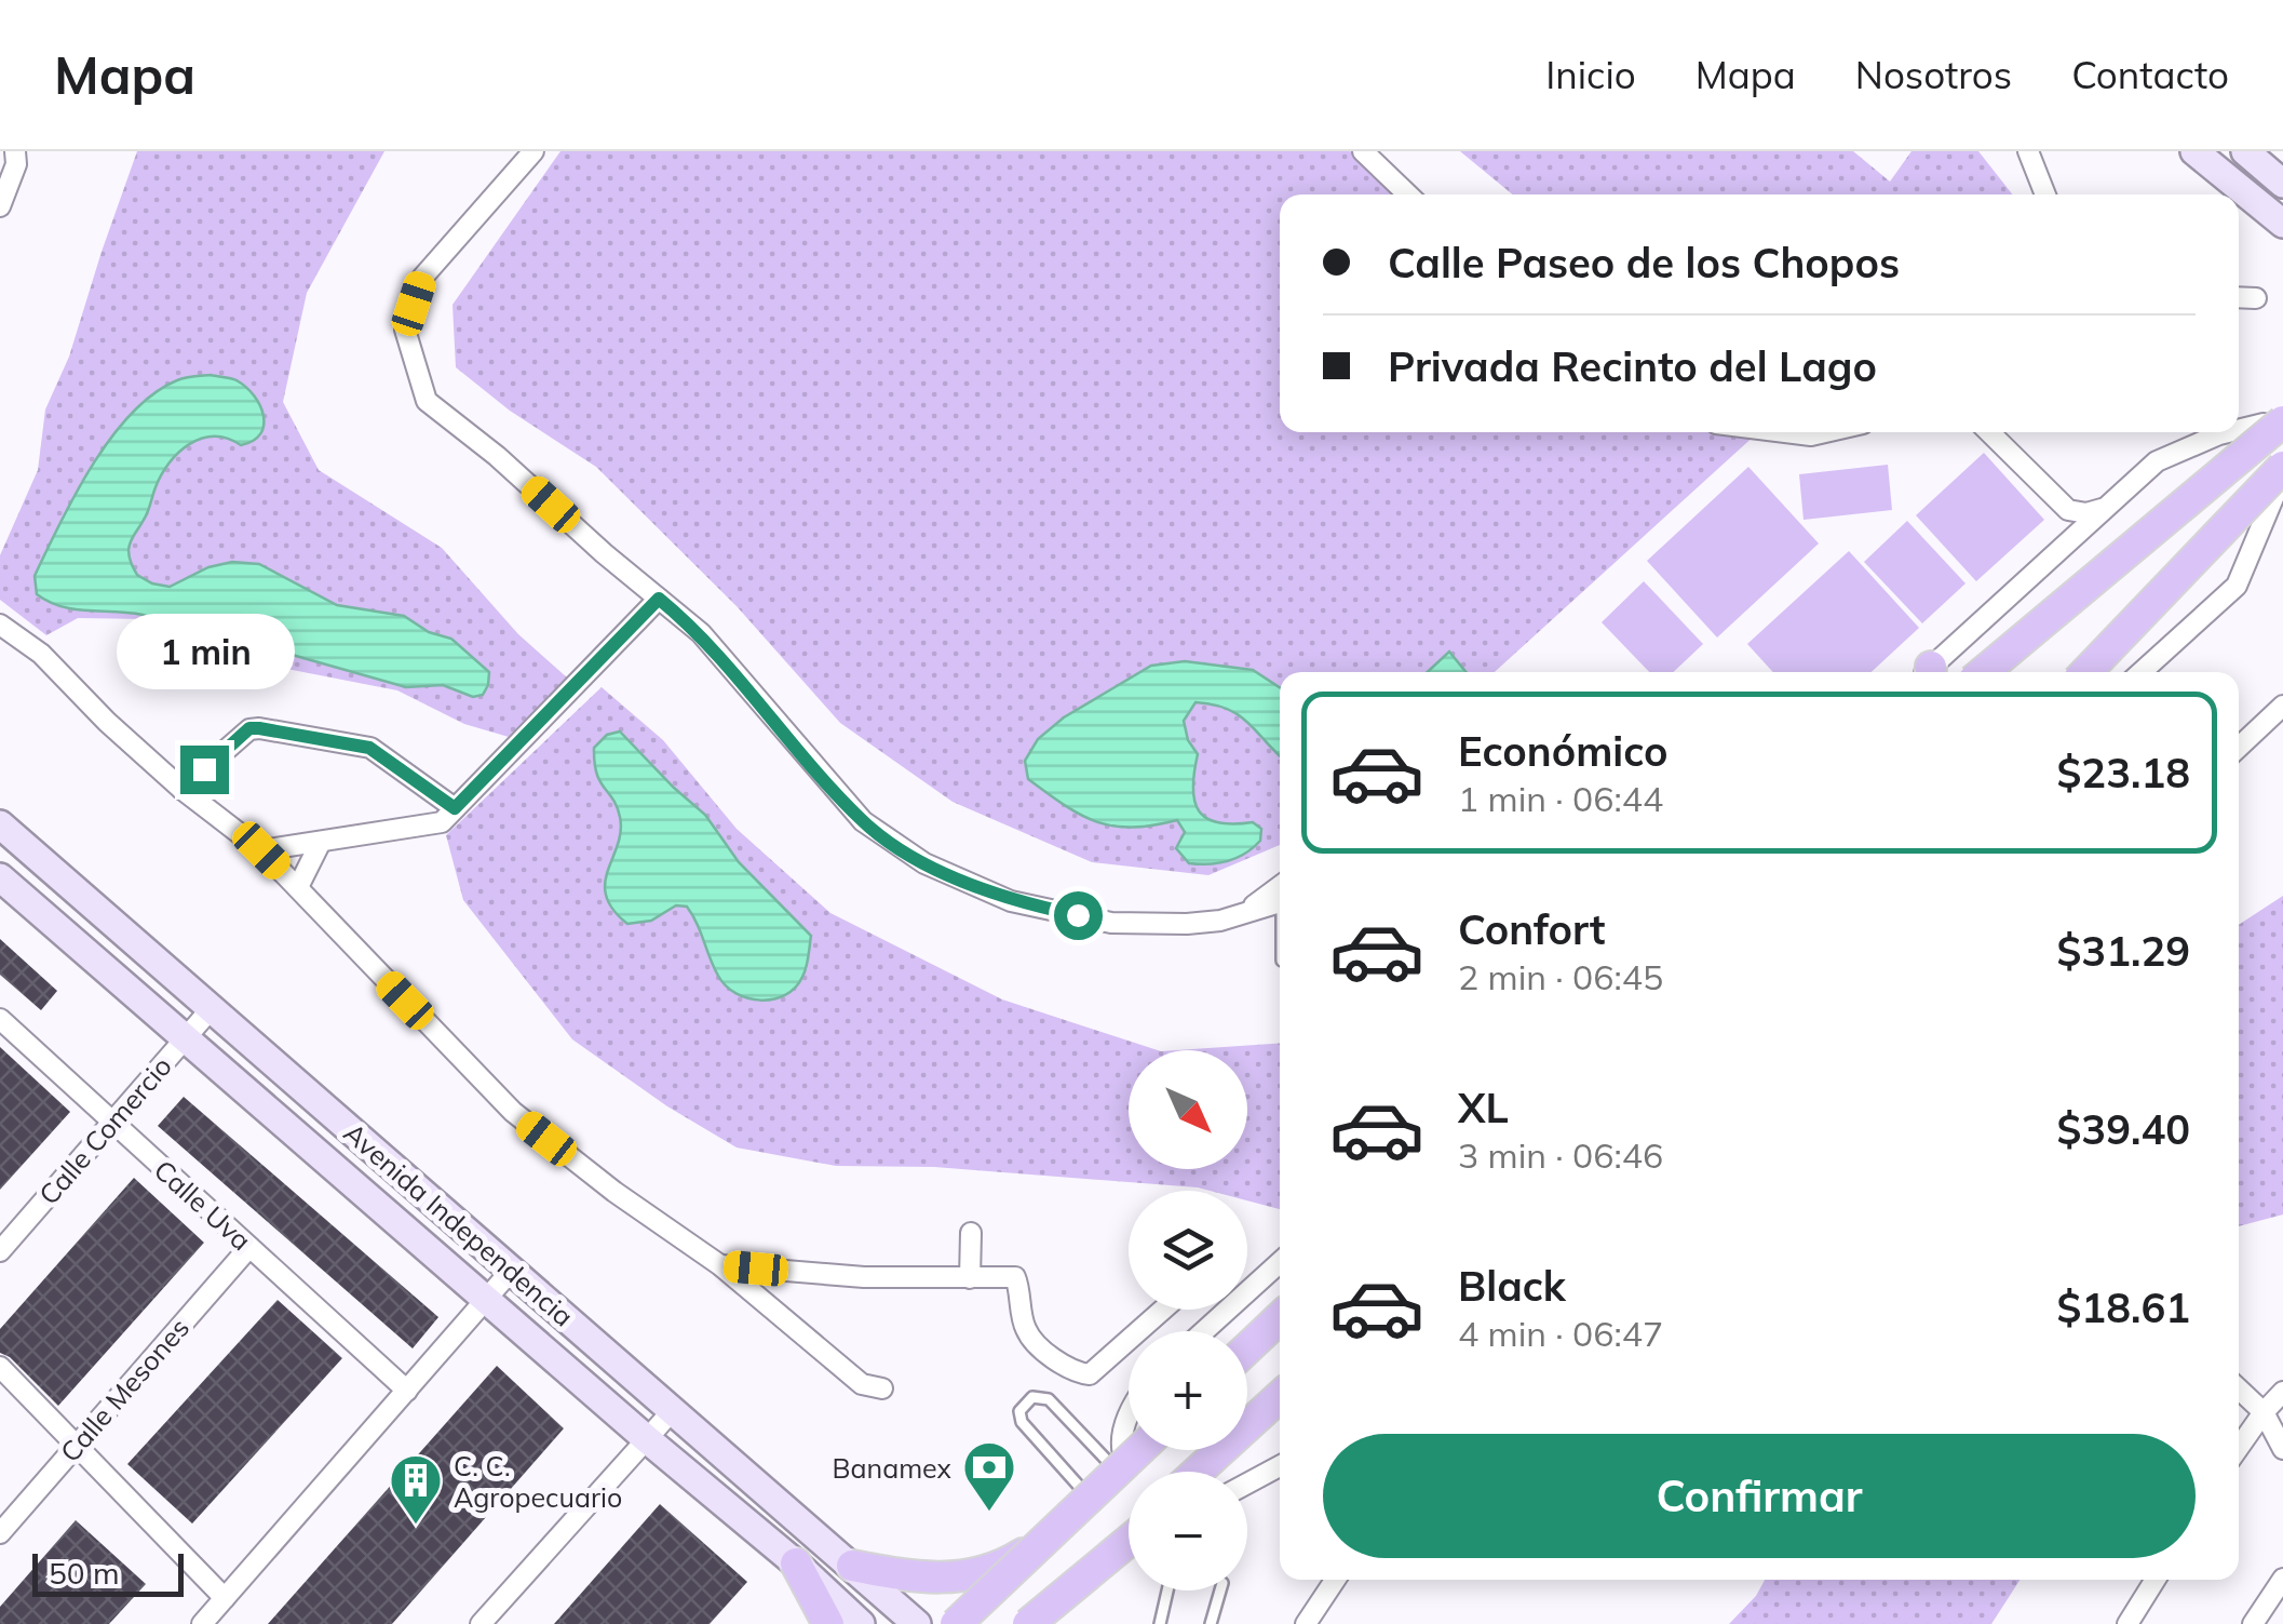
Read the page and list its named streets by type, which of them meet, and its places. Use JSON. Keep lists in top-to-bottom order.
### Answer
{
  "streets": {
    "main road": ["Avenida Independencia"],
    "street": ["Calle Comercio", "Calle Uva", "Calle Mesones"]
  },
  "crossings": [
    ["Calle Comercio", "Calle Uva"],
    ["Calle Comercio", "Avenida Independencia"],
    ["Calle Uva", "Calle Mesones"]
  ],
  "places": {
    "bank": ["Banamex"],
    "building": ["C. C. Agropecuario"]
  },
  "scale_bar": "50 m",
  "north": "bottom right",
  "page": {
    "header": "Mapa",
    "nav": [
      "Inicio",
      "Mapa",
      "Nosotros",
      "Contacto"
    ],
    "banner": ["Calle Paseo de los Chopos", "Privada Recinto del Lago"],
    "bubble": "1 min",
    "list": [
      {
        "name": "Económico",
        "note": "1 min · 06:44",
        "value": "$23.18"
      },
      {
        "name": "Confort",
        "note": "2 min · 06:45",
        "value": "$31.29"
      },
      {
        "name": "XL",
        "note": "3 min · 06:46",
        "value": "$39.40"
      },
      {
        "name": "Black",
        "note": "4 min · 06:47",
        "value": "$18.61"
      }
    ],
    "map_buttons": ["+", "−"],
    "buttons": "Confirmar",
    "scale": "50 m"
  }
}
